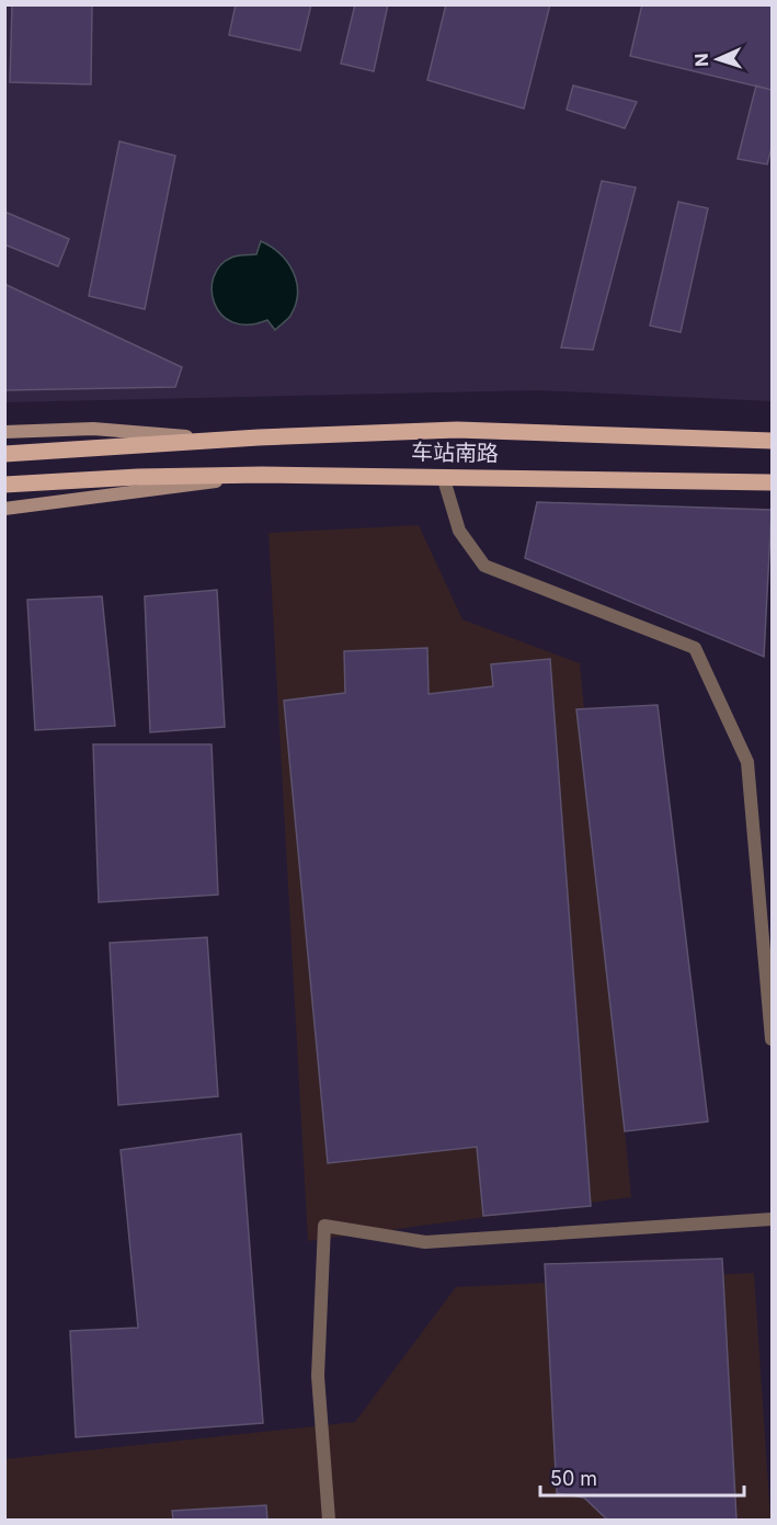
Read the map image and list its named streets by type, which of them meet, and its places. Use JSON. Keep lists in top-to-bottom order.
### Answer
{
  "streets": {
    "main road": ["车站南路"]
  },
  "scale_bar": "50 m",
  "north": "left"
}
